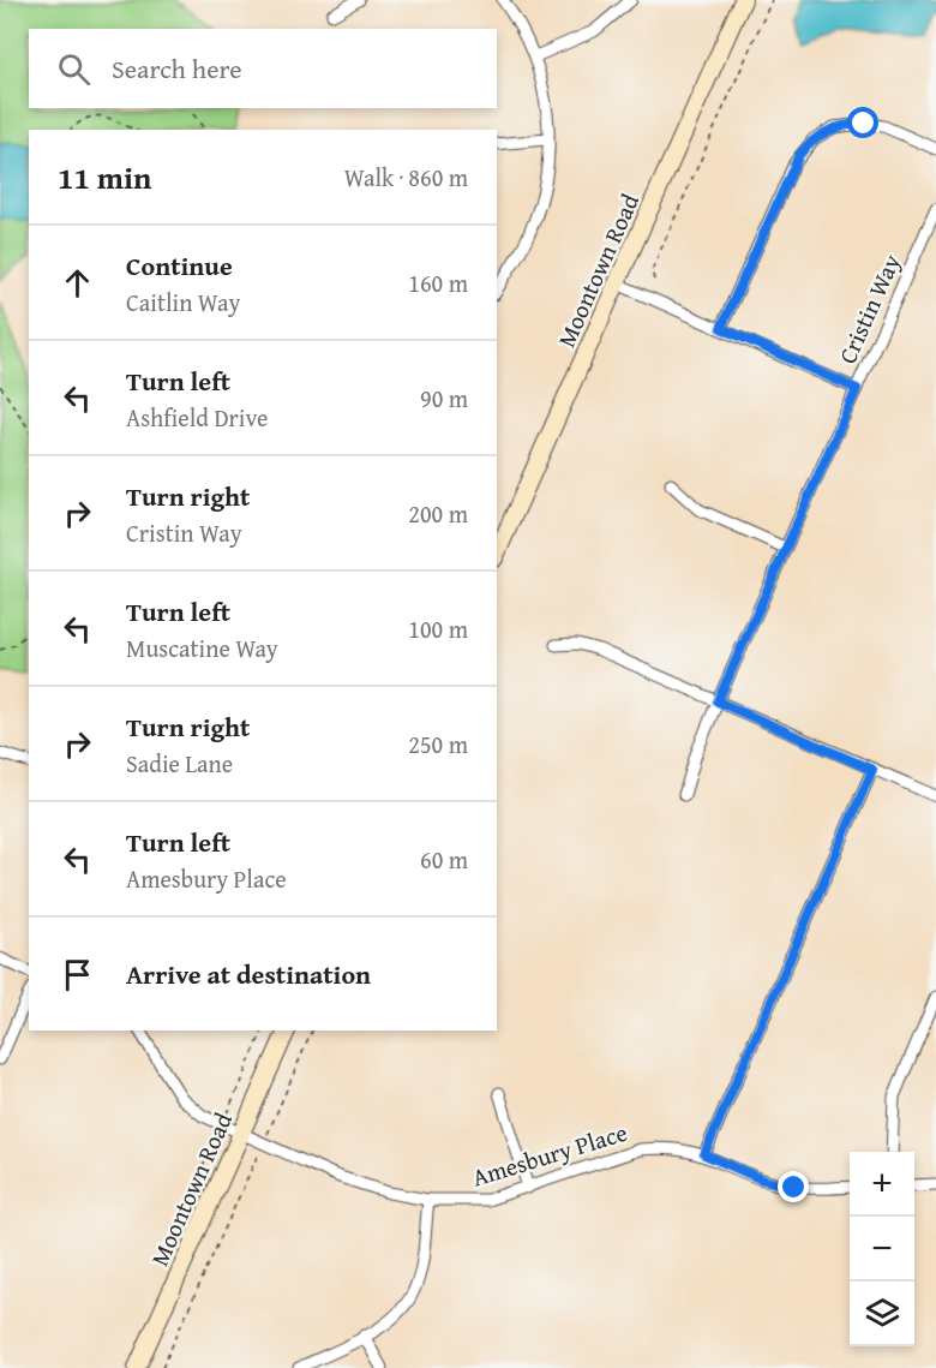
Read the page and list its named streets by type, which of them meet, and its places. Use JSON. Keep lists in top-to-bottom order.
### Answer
{
  "streets": {
    "street": ["Moontown Road", "Cristin Way", "Amesbury Place"]
  },
  "crossings": [
    ["Moontown Road", "Amesbury Place"]
  ],
  "page": {
    "search": "Search here",
    "heading": ["11 min", "Walk · 860 m"],
    "list": [
      ["Continue", "Caitlin Way", "160 m"],
      ["Turn left", "Ashfield Drive", "90 m"],
      ["Turn right", "Cristin Way", "200 m"],
      ["Turn left", "Muscatine Way", "100 m"],
      ["Turn right", "Sadie Lane", "250 m"],
      ["Turn left", "Amesbury Place", "60 m"],
      "Arrive at destination"
    ],
    "map_buttons": ["+", "−"]
  }
}
